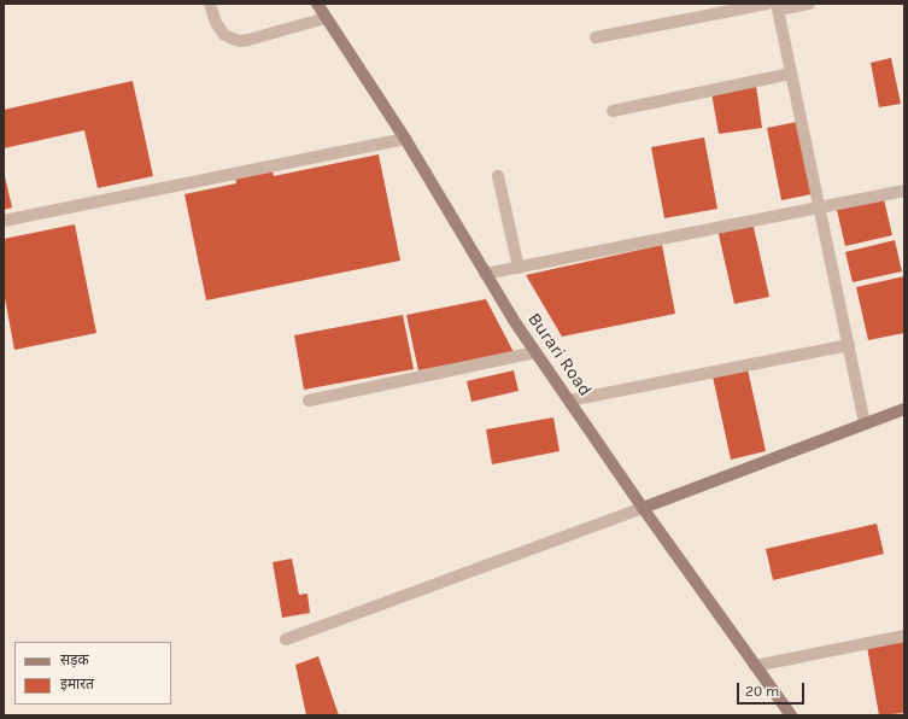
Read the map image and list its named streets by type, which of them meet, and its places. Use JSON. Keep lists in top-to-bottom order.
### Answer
{
  "streets": {
    "main road": ["Burari Road"]
  },
  "legend": ["सड़क", "इमारत"],
  "scale_bar": "20 m"
}
